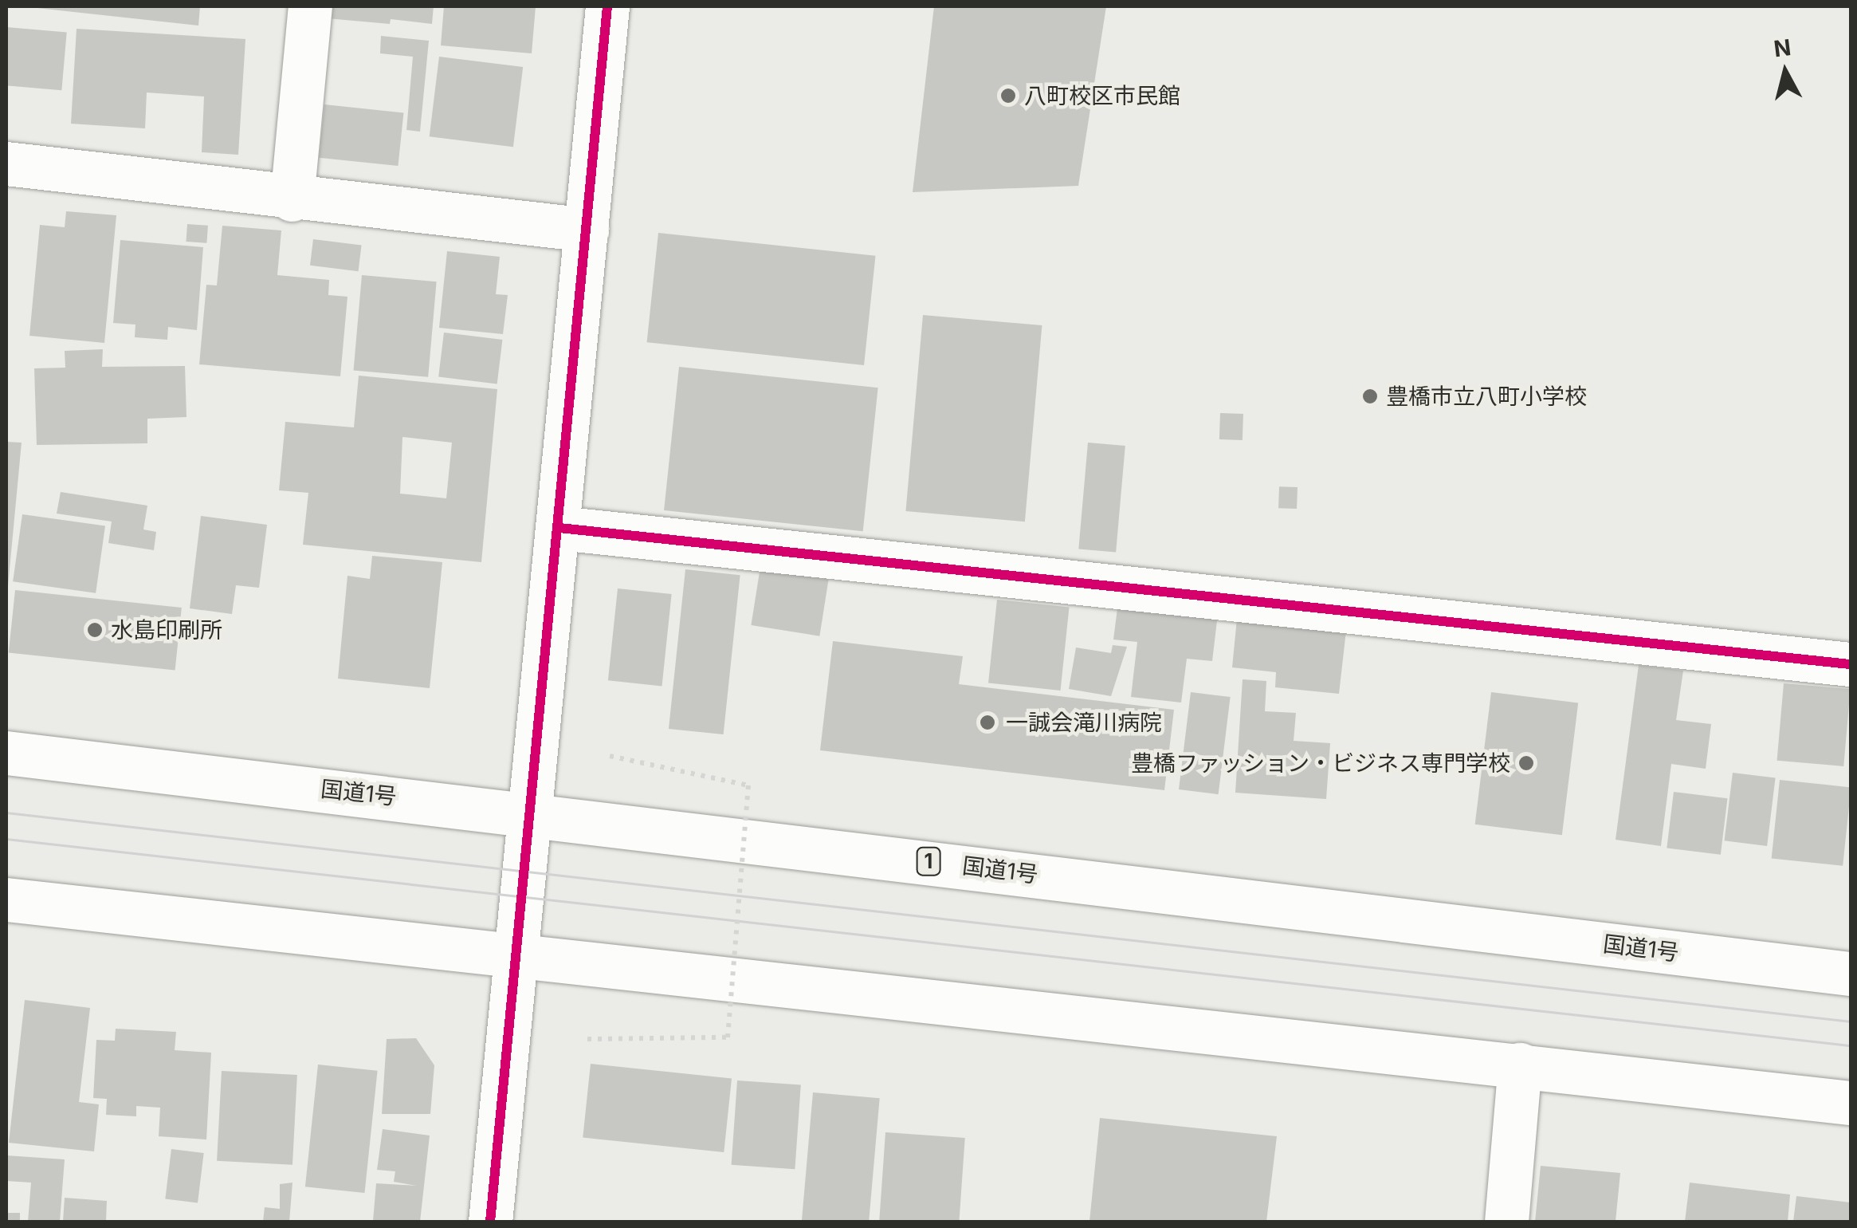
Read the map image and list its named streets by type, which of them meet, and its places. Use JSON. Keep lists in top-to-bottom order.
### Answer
{
  "streets": {
    "main road": ["国道1号", "1"]
  },
  "places": [
    "八町校区市民館",
    "豊橋市立八町小学校",
    "水島印刷所",
    "一誠会滝川病院",
    "豊橋ファッション・ビジネス専門学校"
  ],
  "north": "top"
}
